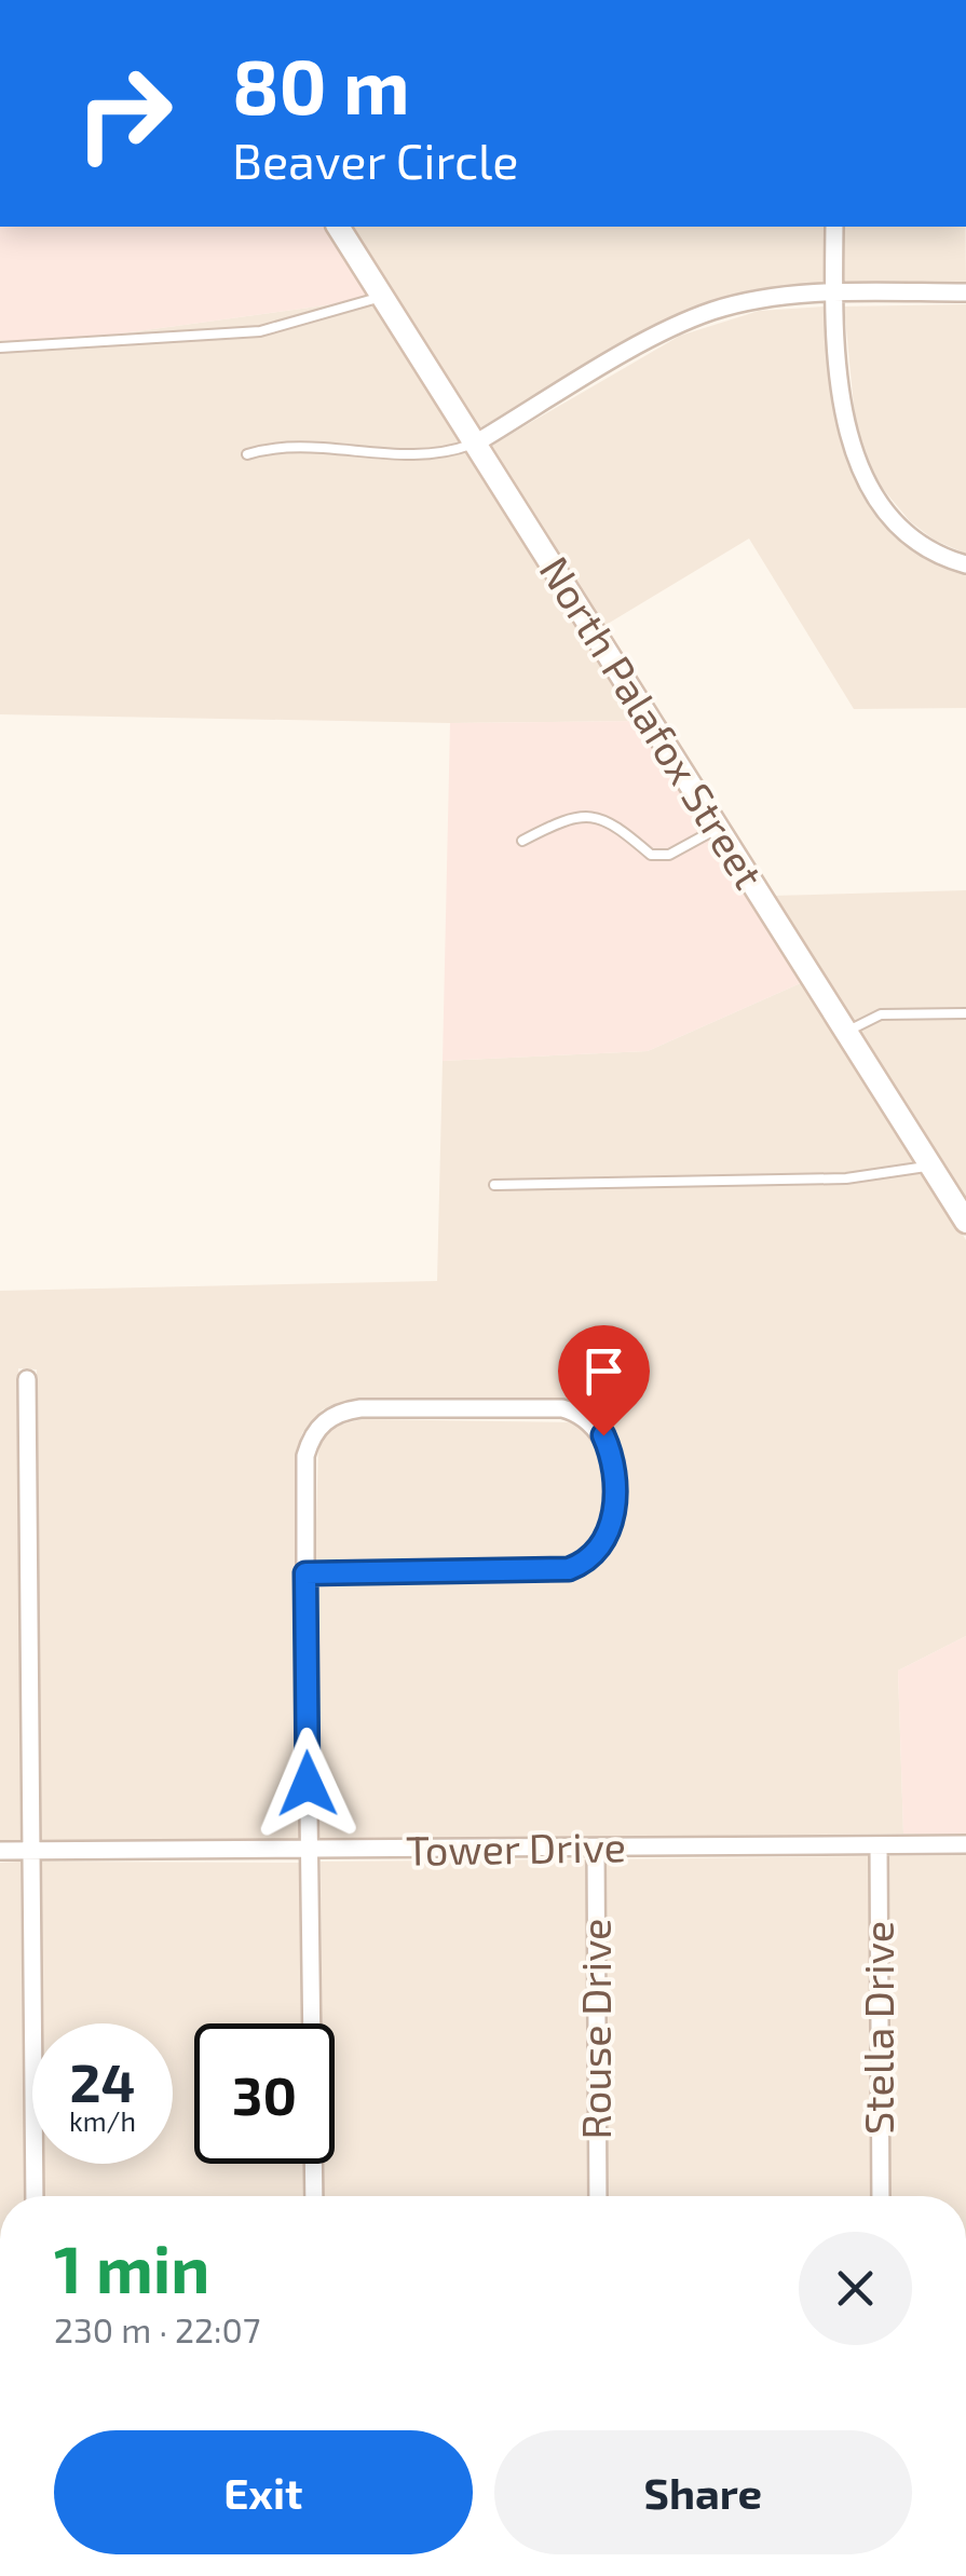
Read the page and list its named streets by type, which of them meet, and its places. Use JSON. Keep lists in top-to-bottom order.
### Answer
{
  "streets": {
    "main road": ["North Palafox Street"],
    "street": ["Tower Drive", "Stella Drive", "Rouse Drive"]
  },
  "crossings": [
    ["Tower Drive", "Stella Drive"],
    ["Tower Drive", "Rouse Drive"]
  ],
  "page": {
    "turn": ["80 m", "Beaver Circle"],
    "speed": "24 km/h",
    "limit": "30",
    "heading": ["1 min", "230 m · 22:07"],
    "buttons": ["Exit", "Share"]
  }
}
